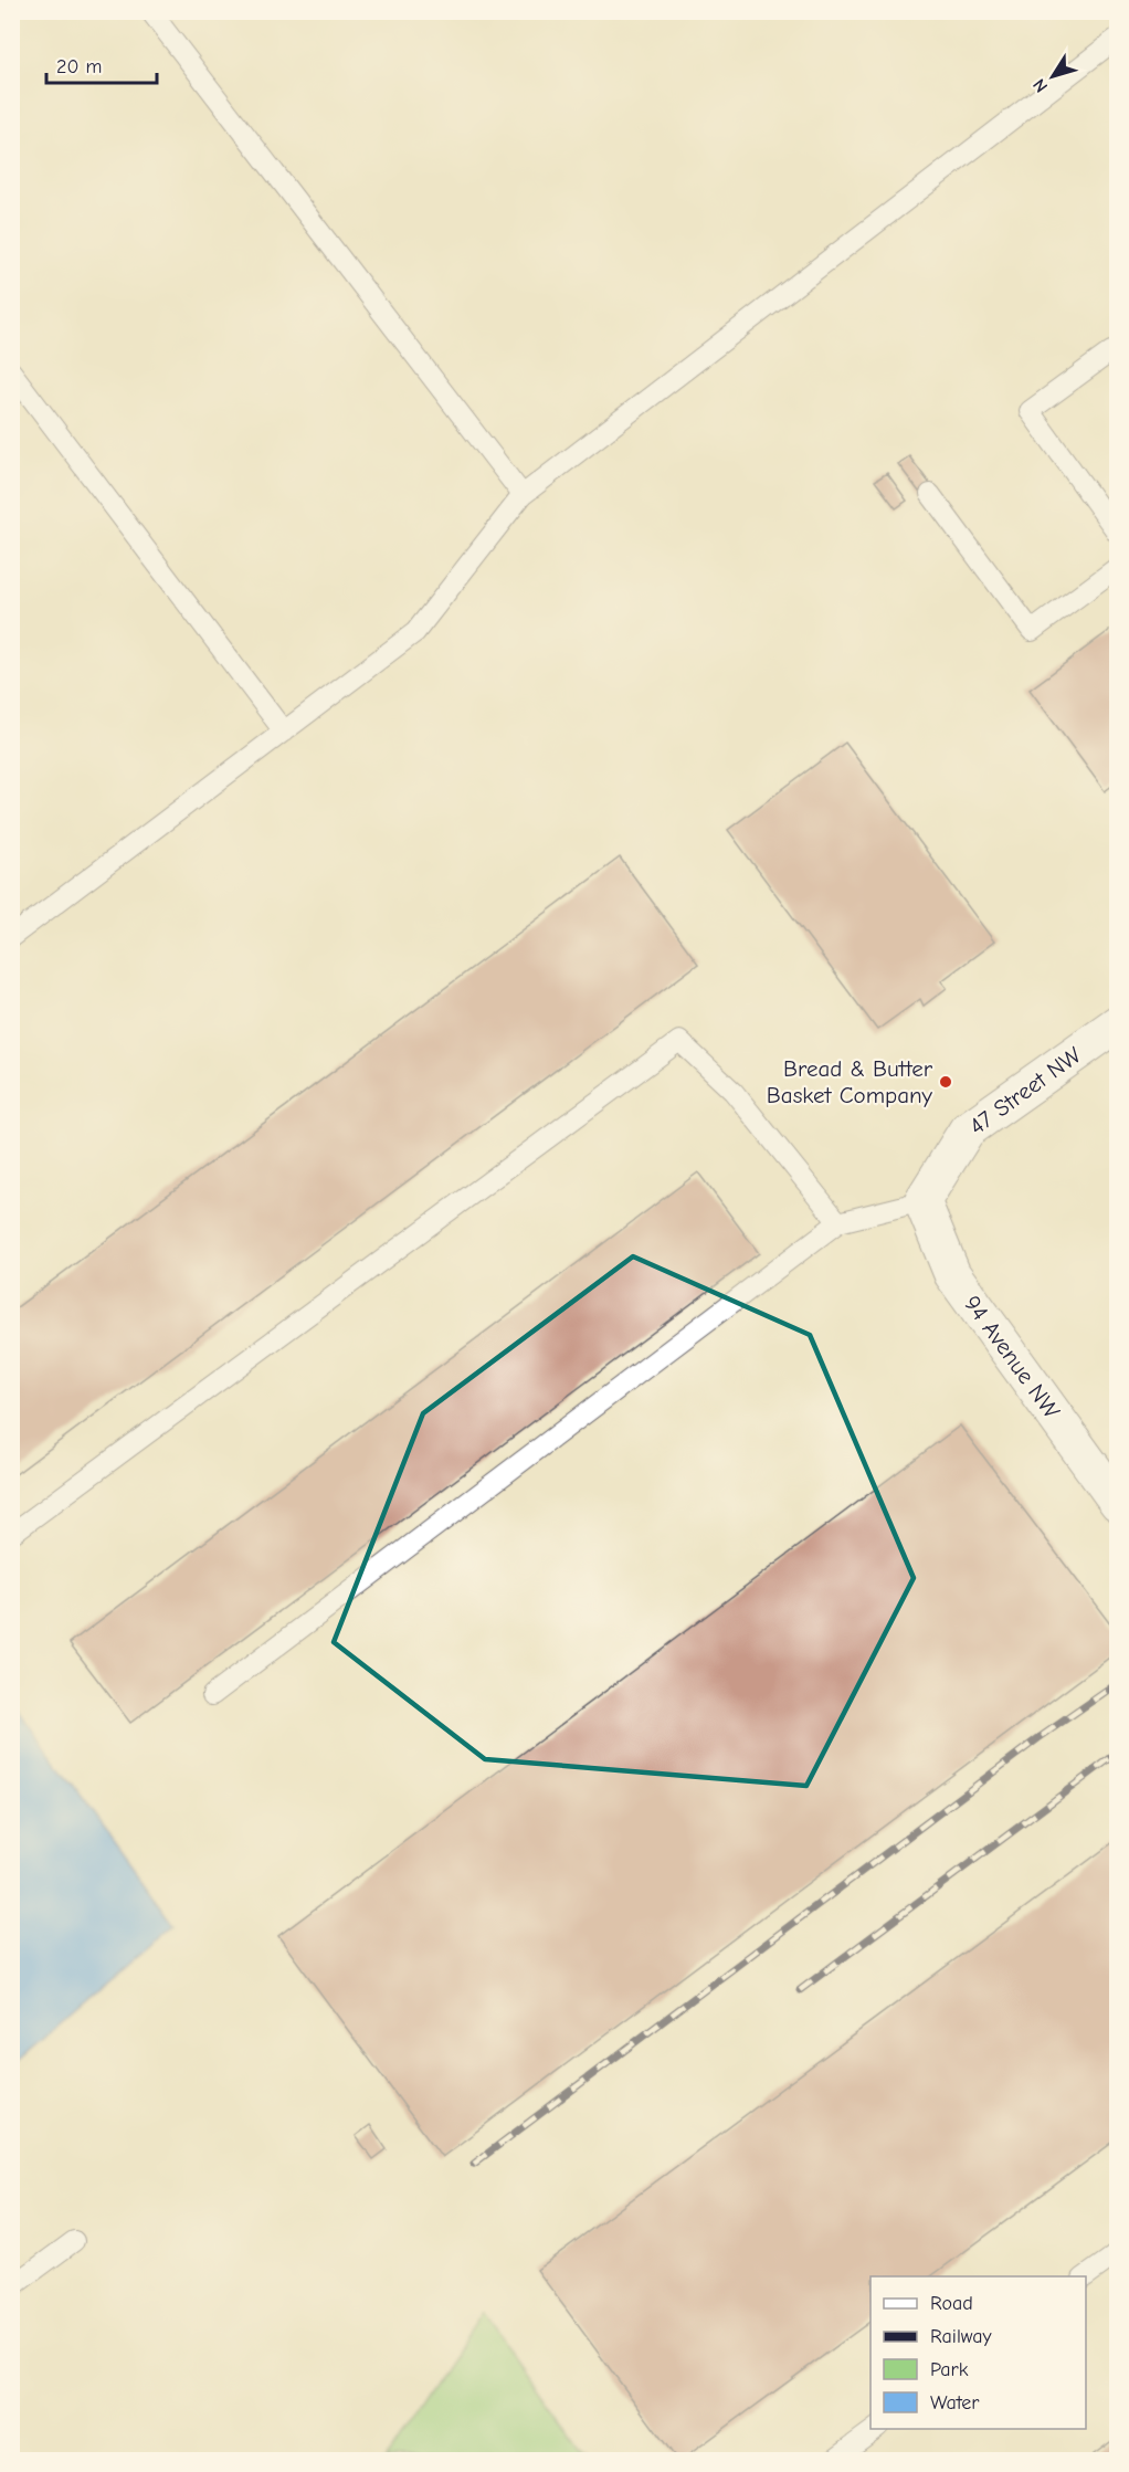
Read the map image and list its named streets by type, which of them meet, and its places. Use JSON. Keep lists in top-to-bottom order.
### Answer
{
  "streets": {
    "street": ["47 Street NW", "94 Avenue NW"]
  },
  "crossings": [
    ["47 Street NW", "94 Avenue NW"]
  ],
  "places": ["Bread & Butter Basket Company"],
  "legend": [
    "Road",
    "Railway",
    "Park",
    "Water"
  ],
  "scale_bar": "20 m",
  "north": "bottom left"
}
